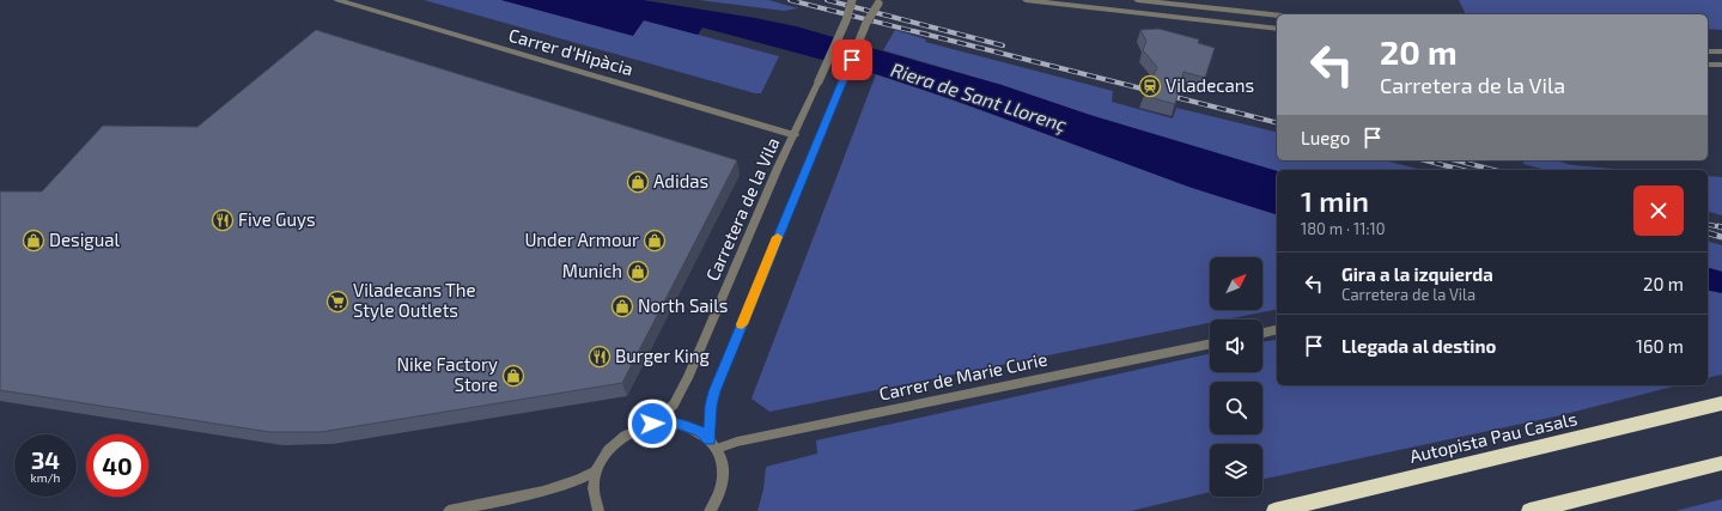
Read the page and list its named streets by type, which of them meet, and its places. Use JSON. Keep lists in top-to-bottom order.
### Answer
{
  "streets": {
    "highway": ["Autopista Pau Casals"],
    "street": ["Carrer d'Hipàcia", "Carretera de la Vila", "Carrer de Marie Curie"]
  },
  "crossings": [
    ["Carrer d'Hipàcia", "Carretera de la Vila"]
  ],
  "water": ["Riera de Sant Llorenç"],
  "places": {
    "station": ["Viladecans"],
    "shop": [
      "Adidas",
      "Desigual",
      "Under Armour",
      "Munich",
      "North Sails",
      "Nike Factory Store"
    ],
    "restaurant": ["Five Guys", "Burger King"],
    "supermarket": ["Viladecans The Style Outlets"]
  },
  "north": "top right",
  "page": {
    "turn": ["20 m", "Carretera de la Vila"],
    "then": "Luego",
    "heading": ["1 min", "180 m · 11:10"],
    "list": [
      {
        "name": "Gira a la izquierda",
        "note": "Carretera de la Vila",
        "value": "20 m"
      },
      {
        "name": "Llegada al destino",
        "value": "160 m"
      }
    ],
    "speed": "34 km/h",
    "limit": "40"
  }
}
